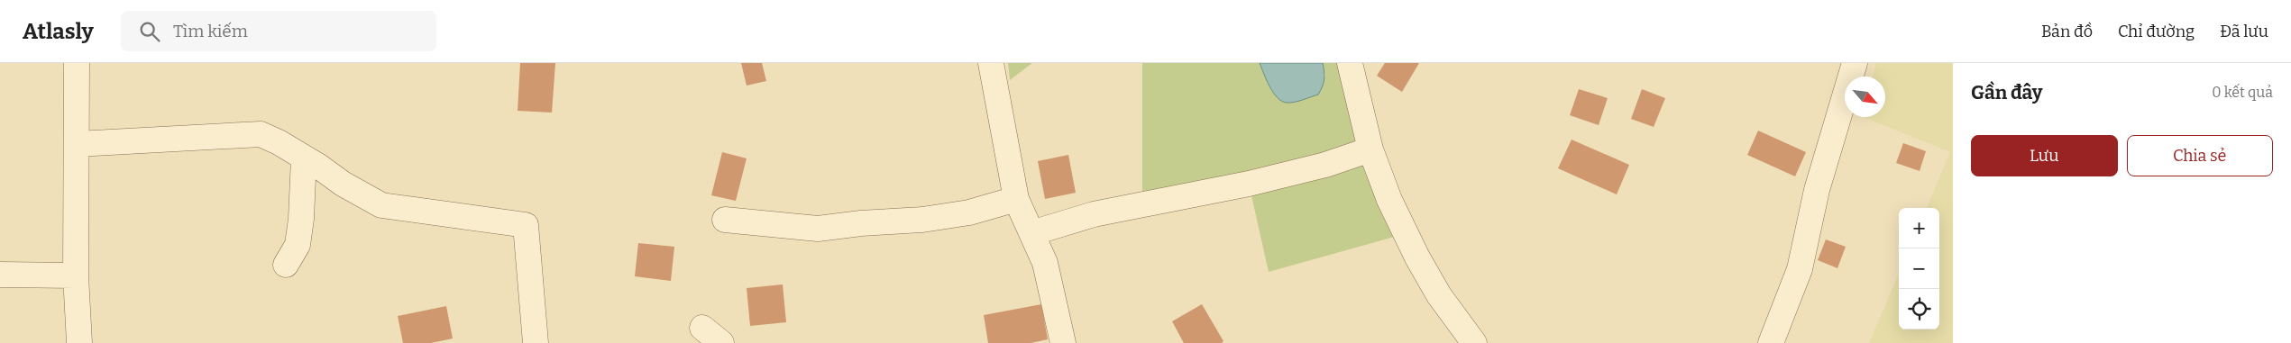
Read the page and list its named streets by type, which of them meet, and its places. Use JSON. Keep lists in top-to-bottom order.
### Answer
{
  "north": "bottom right",
  "page": {
    "header": "Atlasly",
    "search": "Tìm kiếm",
    "nav": ["Bản đồ", "Chỉ đường", "Đã lưu"],
    "heading": ["Gần đây", "0 kết quả"],
    "buttons": ["Lưu", "Chia sẻ"],
    "map_buttons": ["+", "−"]
  }
}
